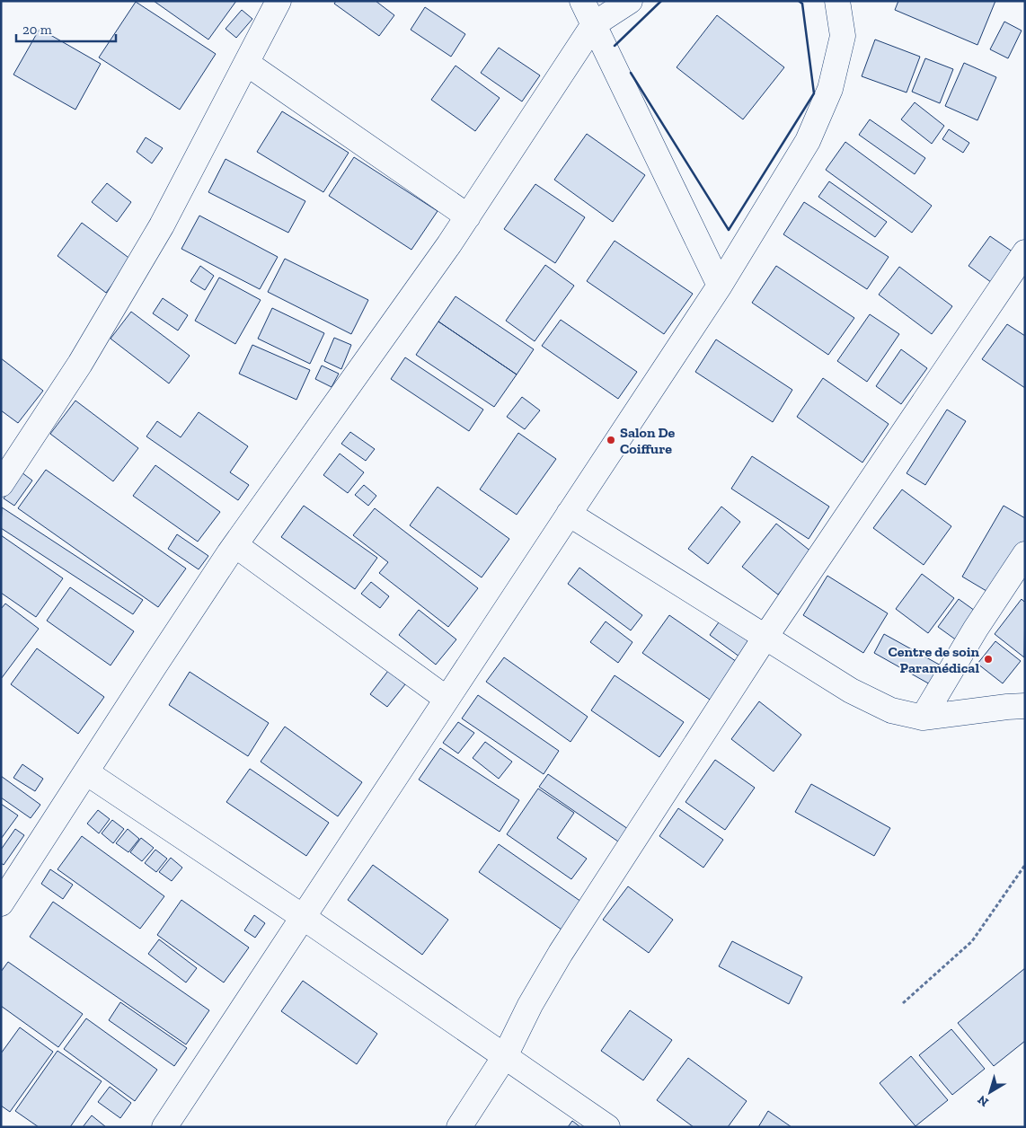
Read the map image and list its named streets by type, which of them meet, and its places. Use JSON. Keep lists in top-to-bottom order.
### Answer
{
  "places": ["Salon De Coiffure", "Centre de soin Paramédical"],
  "scale_bar": "20 m",
  "north": "bottom left"
}
